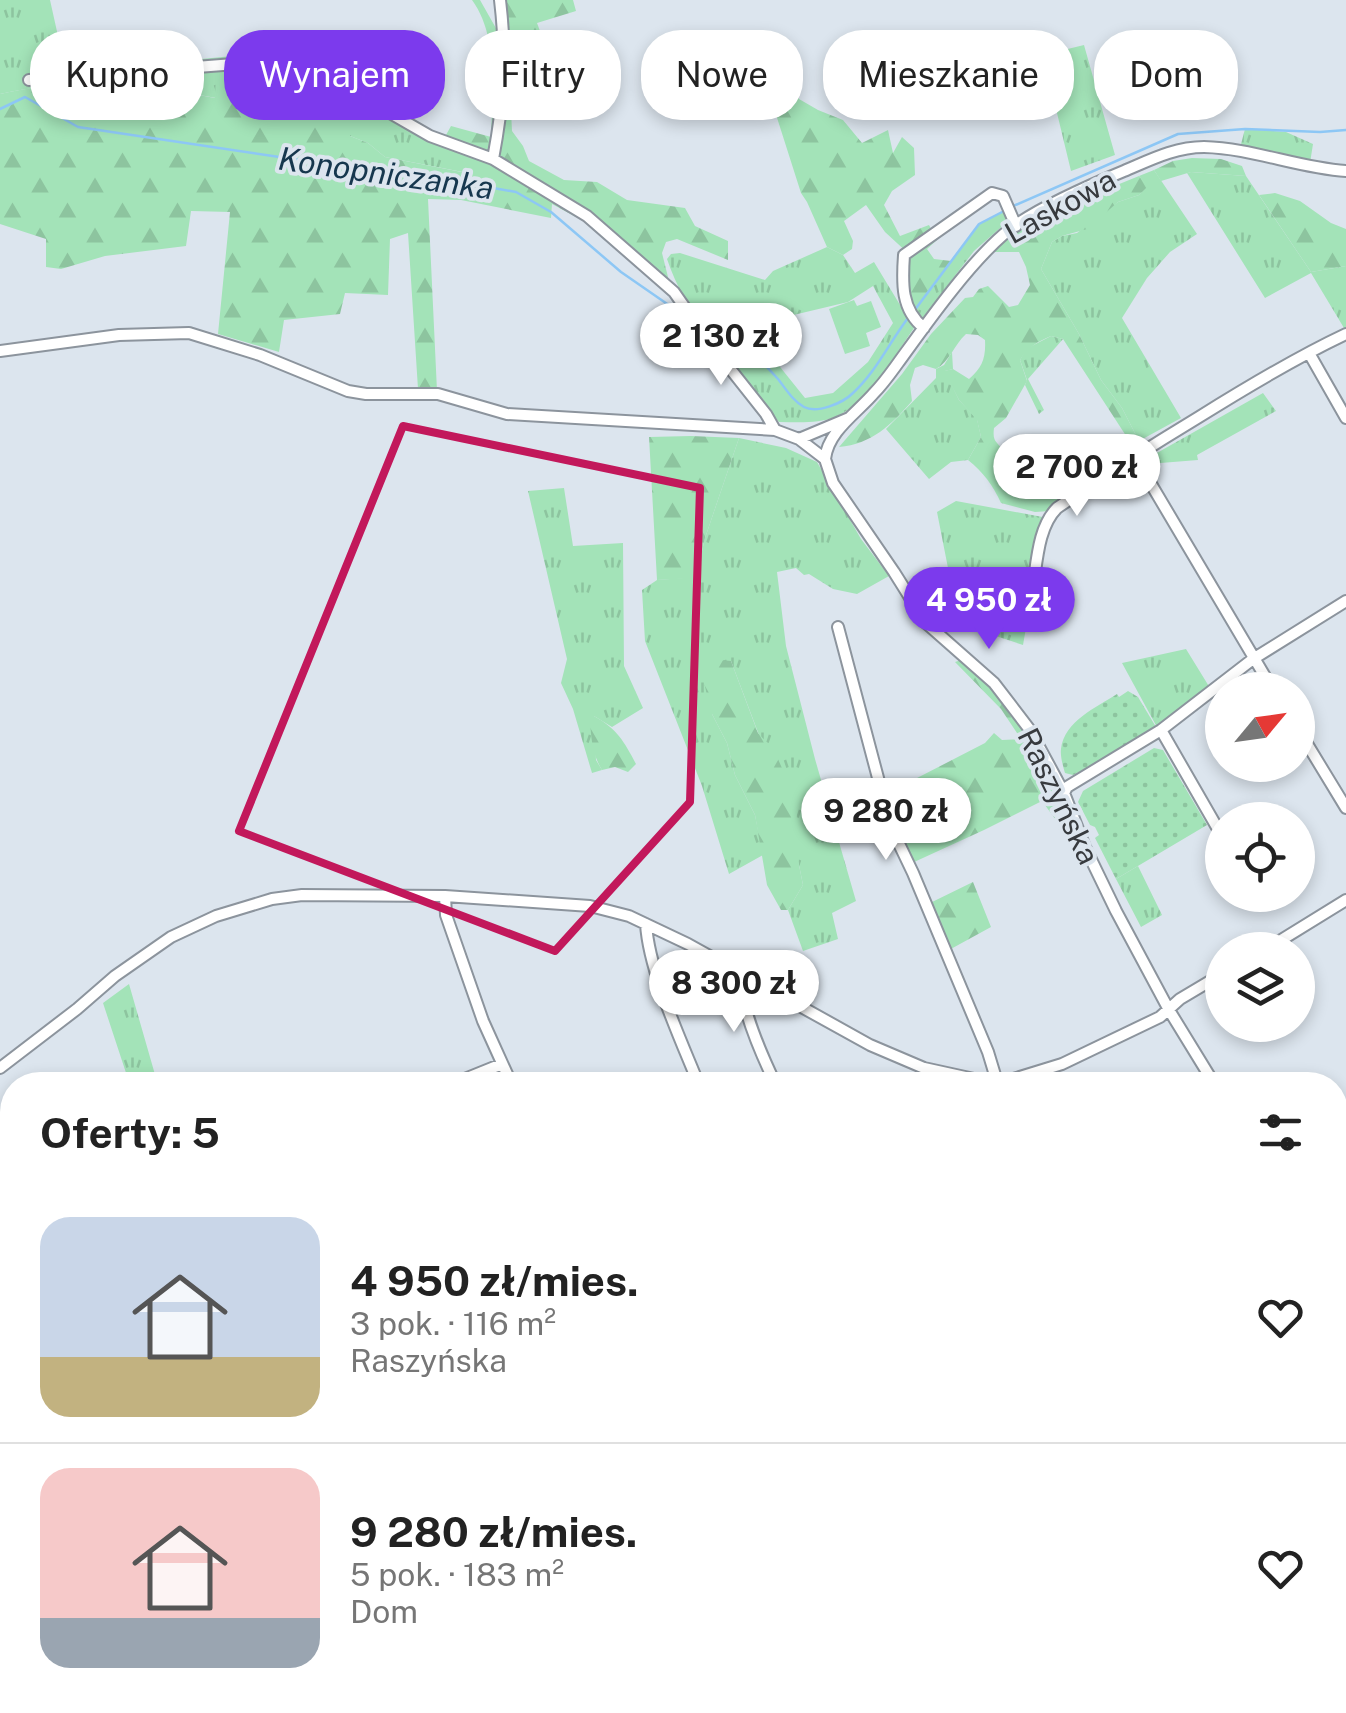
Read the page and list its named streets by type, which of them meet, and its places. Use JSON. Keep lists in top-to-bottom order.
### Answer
{
  "streets": {
    "street": ["Laskowa", "Raszyńska"]
  },
  "crossings": [
    ["Laskowa", "Raszyńska"]
  ],
  "water": ["Konopniczanka"],
  "north": "top right",
  "page": {
    "chip": [
      "Kupno",
      "Wynajem",
      "Filtry",
      "Nowe",
      "Mieszkanie",
      "Dom"
    ],
    "price": [
      "2 130 zł",
      "2 700 zł",
      "4 950 zł",
      "9 280 zł",
      "8 300 zł"
    ],
    "heading": "Oferty: 5",
    "list": [
      {
        "name": "4 950 zł/mies.",
        "note": "3 pok. · 116 m² · Raszyńska"
      },
      {
        "name": "9 280 zł/mies.",
        "note": "5 pok. · 183 m² · Dom"
      }
    ]
  }
}
